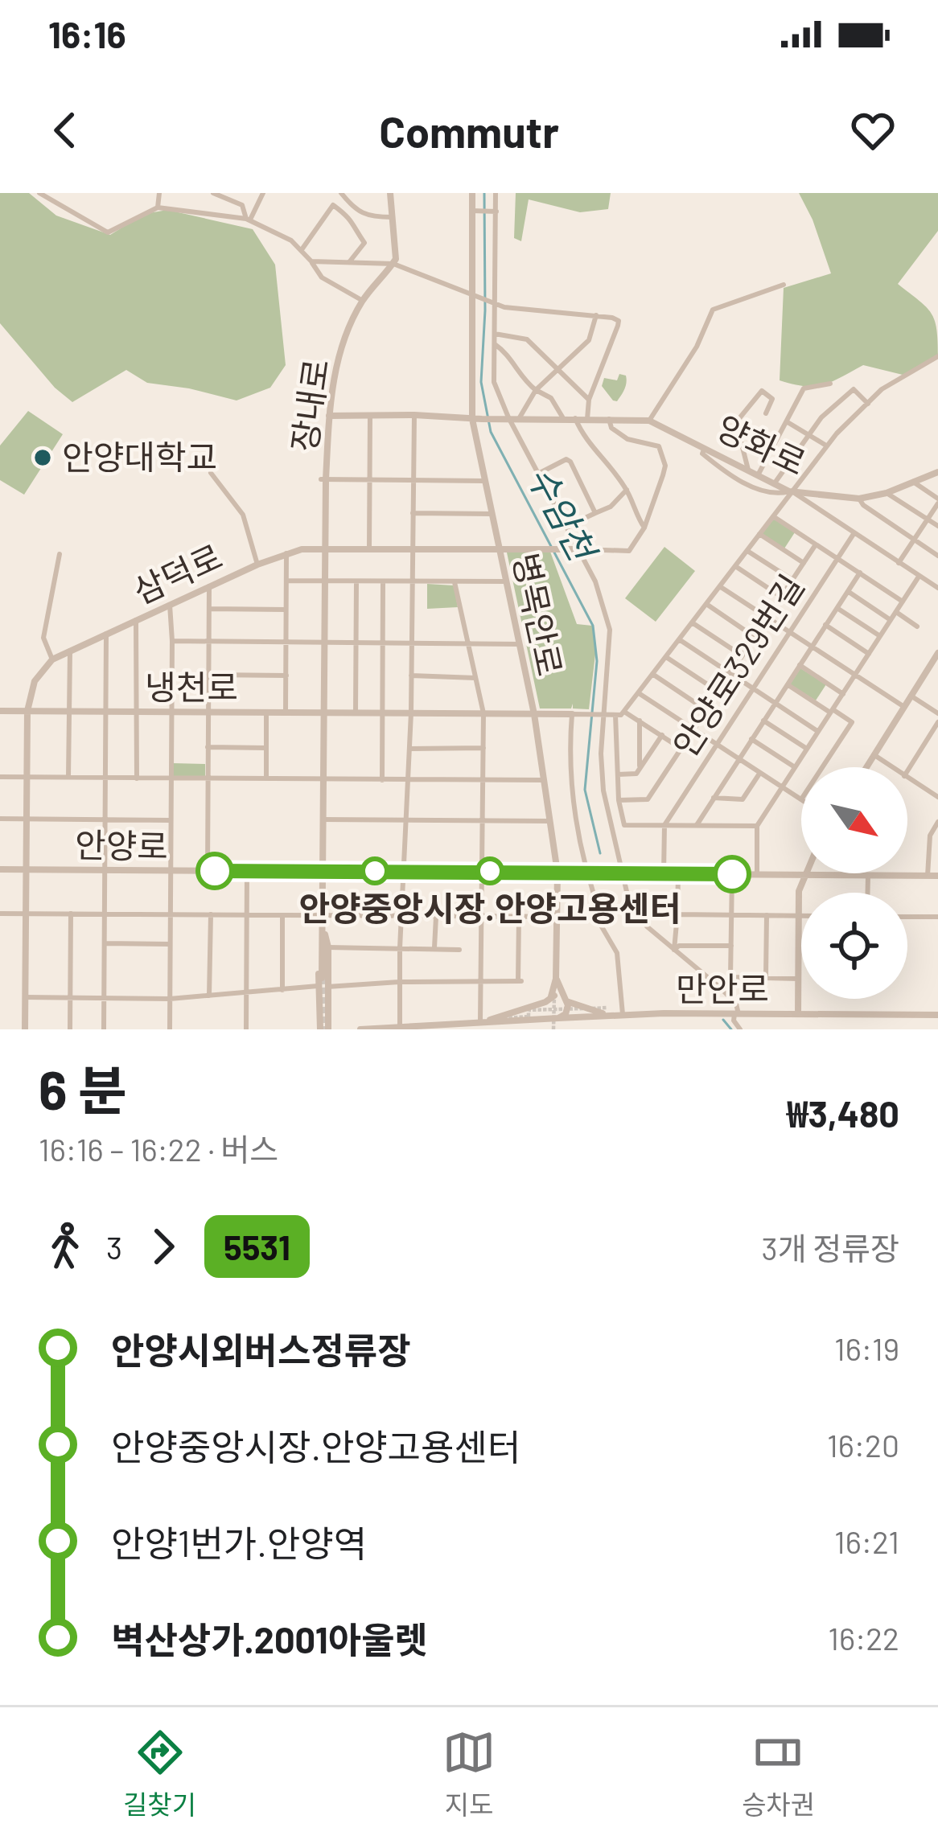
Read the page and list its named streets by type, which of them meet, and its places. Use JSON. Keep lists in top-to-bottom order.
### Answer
{
  "streets": {
    "street": [
      "장내로",
      "양화로",
      "삼덕로",
      "병목안로",
      "안양로329번길",
      "냉천로",
      "안양로",
      "만안로"
    ]
  },
  "crossings": [
    ["장내로", "삼덕로"],
    ["장내로", "냉천로"],
    ["장내로", "안양로"],
    ["양화로", "병목안로"],
    ["삼덕로", "병목안로"],
    ["병목안로", "냉천로"],
    ["병목안로", "안양로"]
  ],
  "water": ["수암천"],
  "places": ["안양대학교", "안양중앙시장.안양고용센터"],
  "lines": ["bus line 5531"],
  "north": "bottom right",
  "page": {
    "status": "16:16",
    "header": "Commutr",
    "heading": ["6 분", "16:16 – 16:22 · 버스", "₩3,480"],
    "legs": ["3", "5531", "3개 정류장"],
    "list": [
      {
        "name": "안양시외버스정류장",
        "value": "16:19"
      },
      {
        "name": "안양중앙시장.안양고용센터",
        "value": "16:20"
      },
      {
        "name": "안양1번가.안양역",
        "value": "16:21"
      },
      {
        "name": "벽산상가.2001아울렛",
        "value": "16:22"
      }
    ],
    "tabs": ["길찾기", "지도", "승차권"]
  }
}
